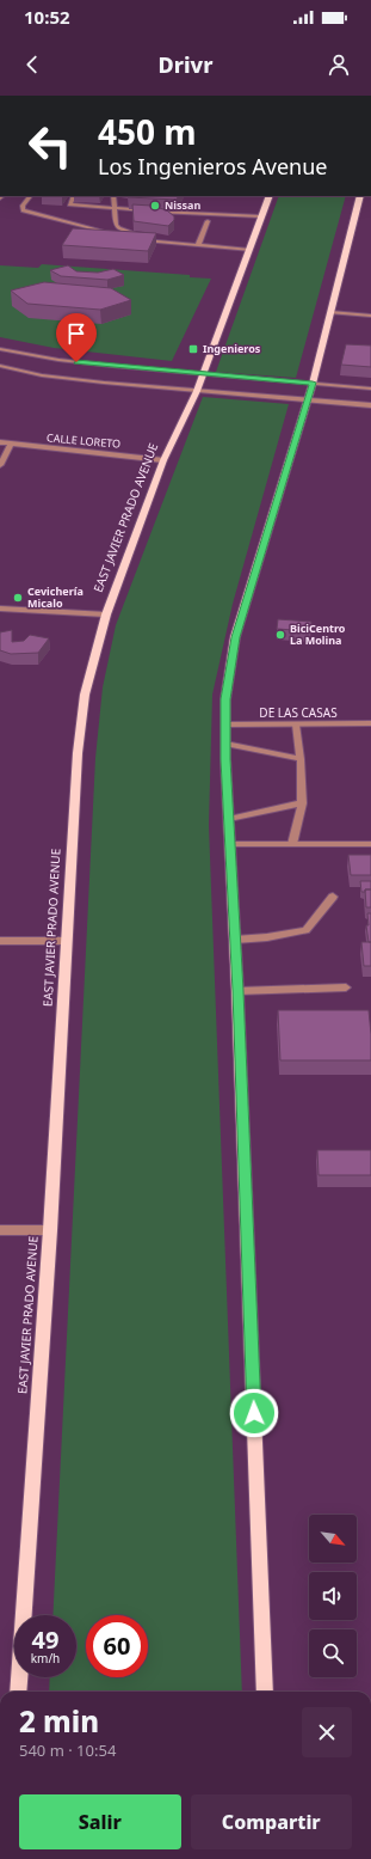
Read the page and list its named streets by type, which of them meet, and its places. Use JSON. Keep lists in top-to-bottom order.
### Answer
{
  "streets": {
    "main road": ["EAST JAVIER PRADO AVENUE"],
    "street": ["CALLE LORETO", "DE LAS CASAS"]
  },
  "crossings": [
    ["CALLE LORETO", "EAST JAVIER PRADO AVENUE"]
  ],
  "places": {
    "other": ["Nissan", "Cevichería Micalo", "BiciCentro La Molina"],
    "transit": ["Ingenieros"]
  },
  "north": "bottom right",
  "page": {
    "status": "10:52",
    "header": "Drivr",
    "turn": ["450 m", "Los Ingenieros Avenue"],
    "speed": "49 km/h",
    "limit": "60",
    "heading": ["2 min", "540 m · 10:54"],
    "buttons": ["Salir", "Compartir"]
  }
}
